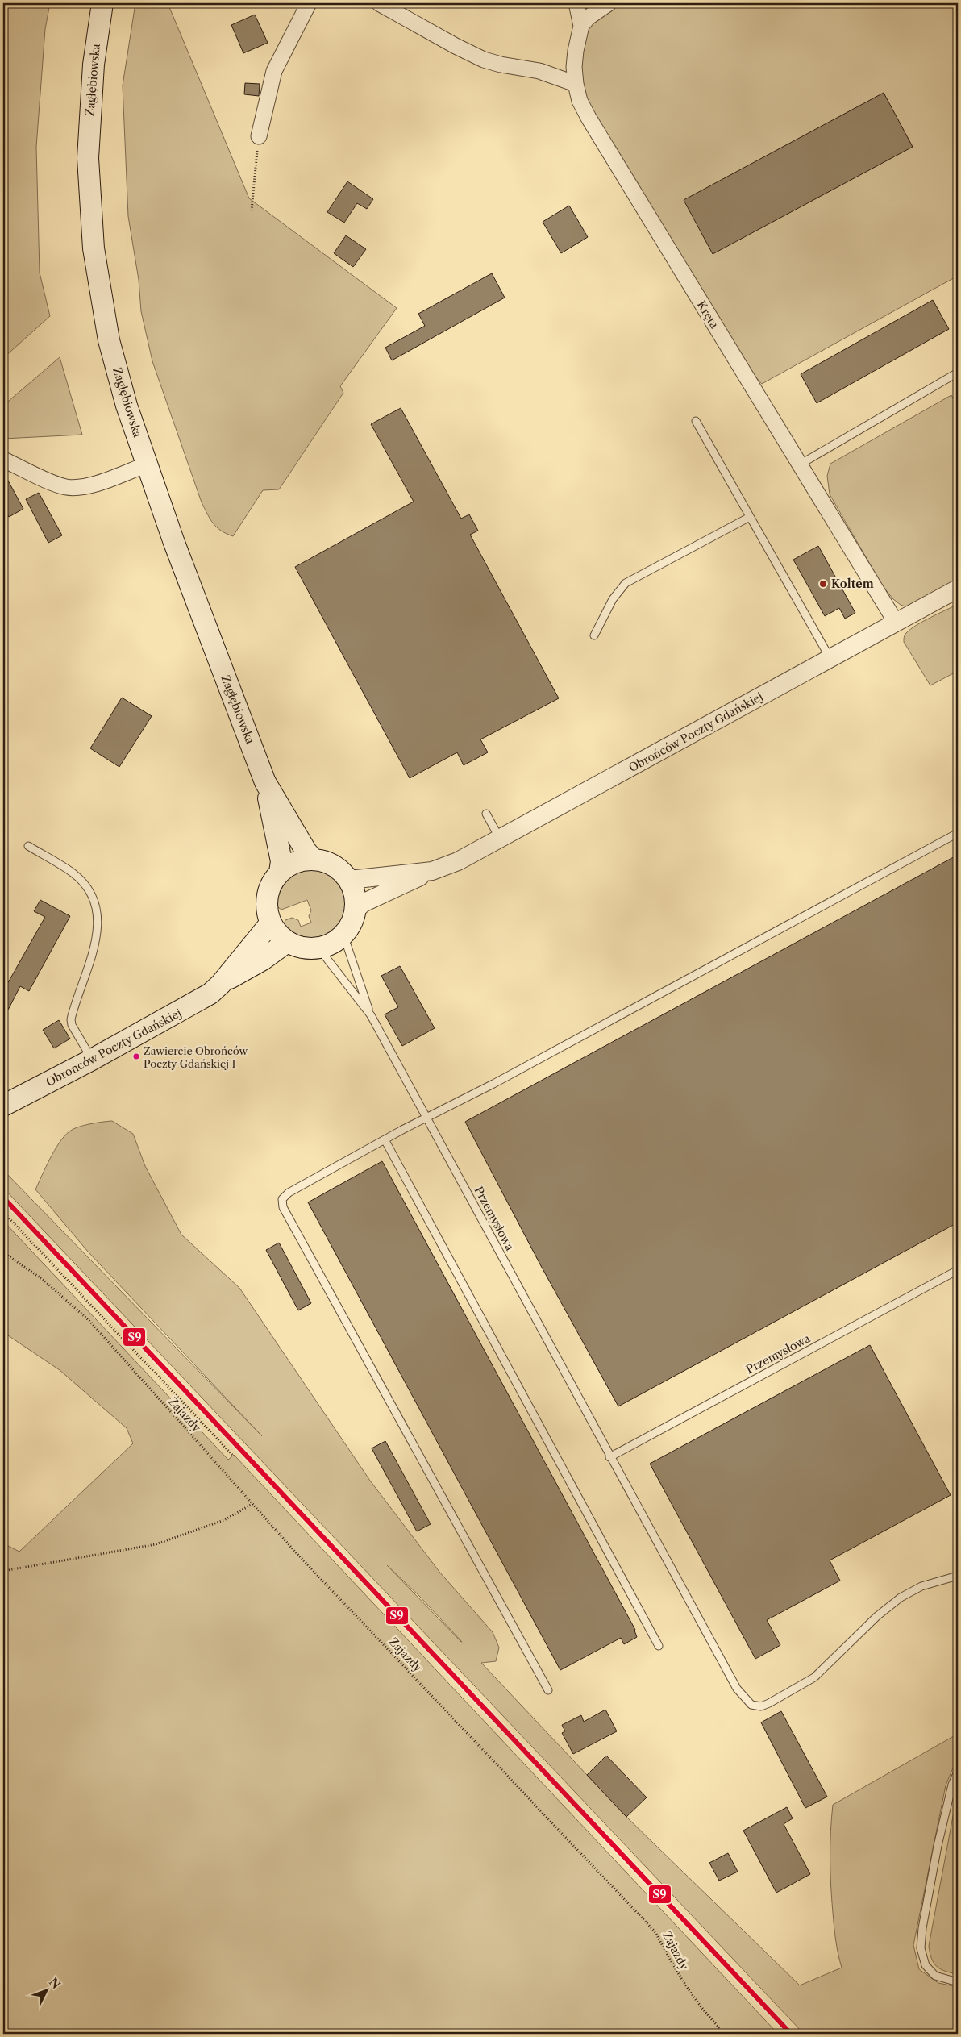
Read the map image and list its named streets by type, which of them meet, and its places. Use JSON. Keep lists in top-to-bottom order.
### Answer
{
  "streets": {
    "main road": ["Zagłębiowska", "Obrońców Poczty Gdańskiej"],
    "street": ["Kręta"],
    "lane": ["Przemysłowa"],
    "path": ["Zajazdy"]
  },
  "crossings": [
    ["Zagłębiowska", "Obrońców Poczty Gdańskiej"],
    ["Kręta", "Obrońców Poczty Gdańskiej"]
  ],
  "places": ["Koltem", "Zawiercie Obrońców Poczty Gdańskiej I"],
  "lines": ["transit line S9"],
  "north": "top right"
}
